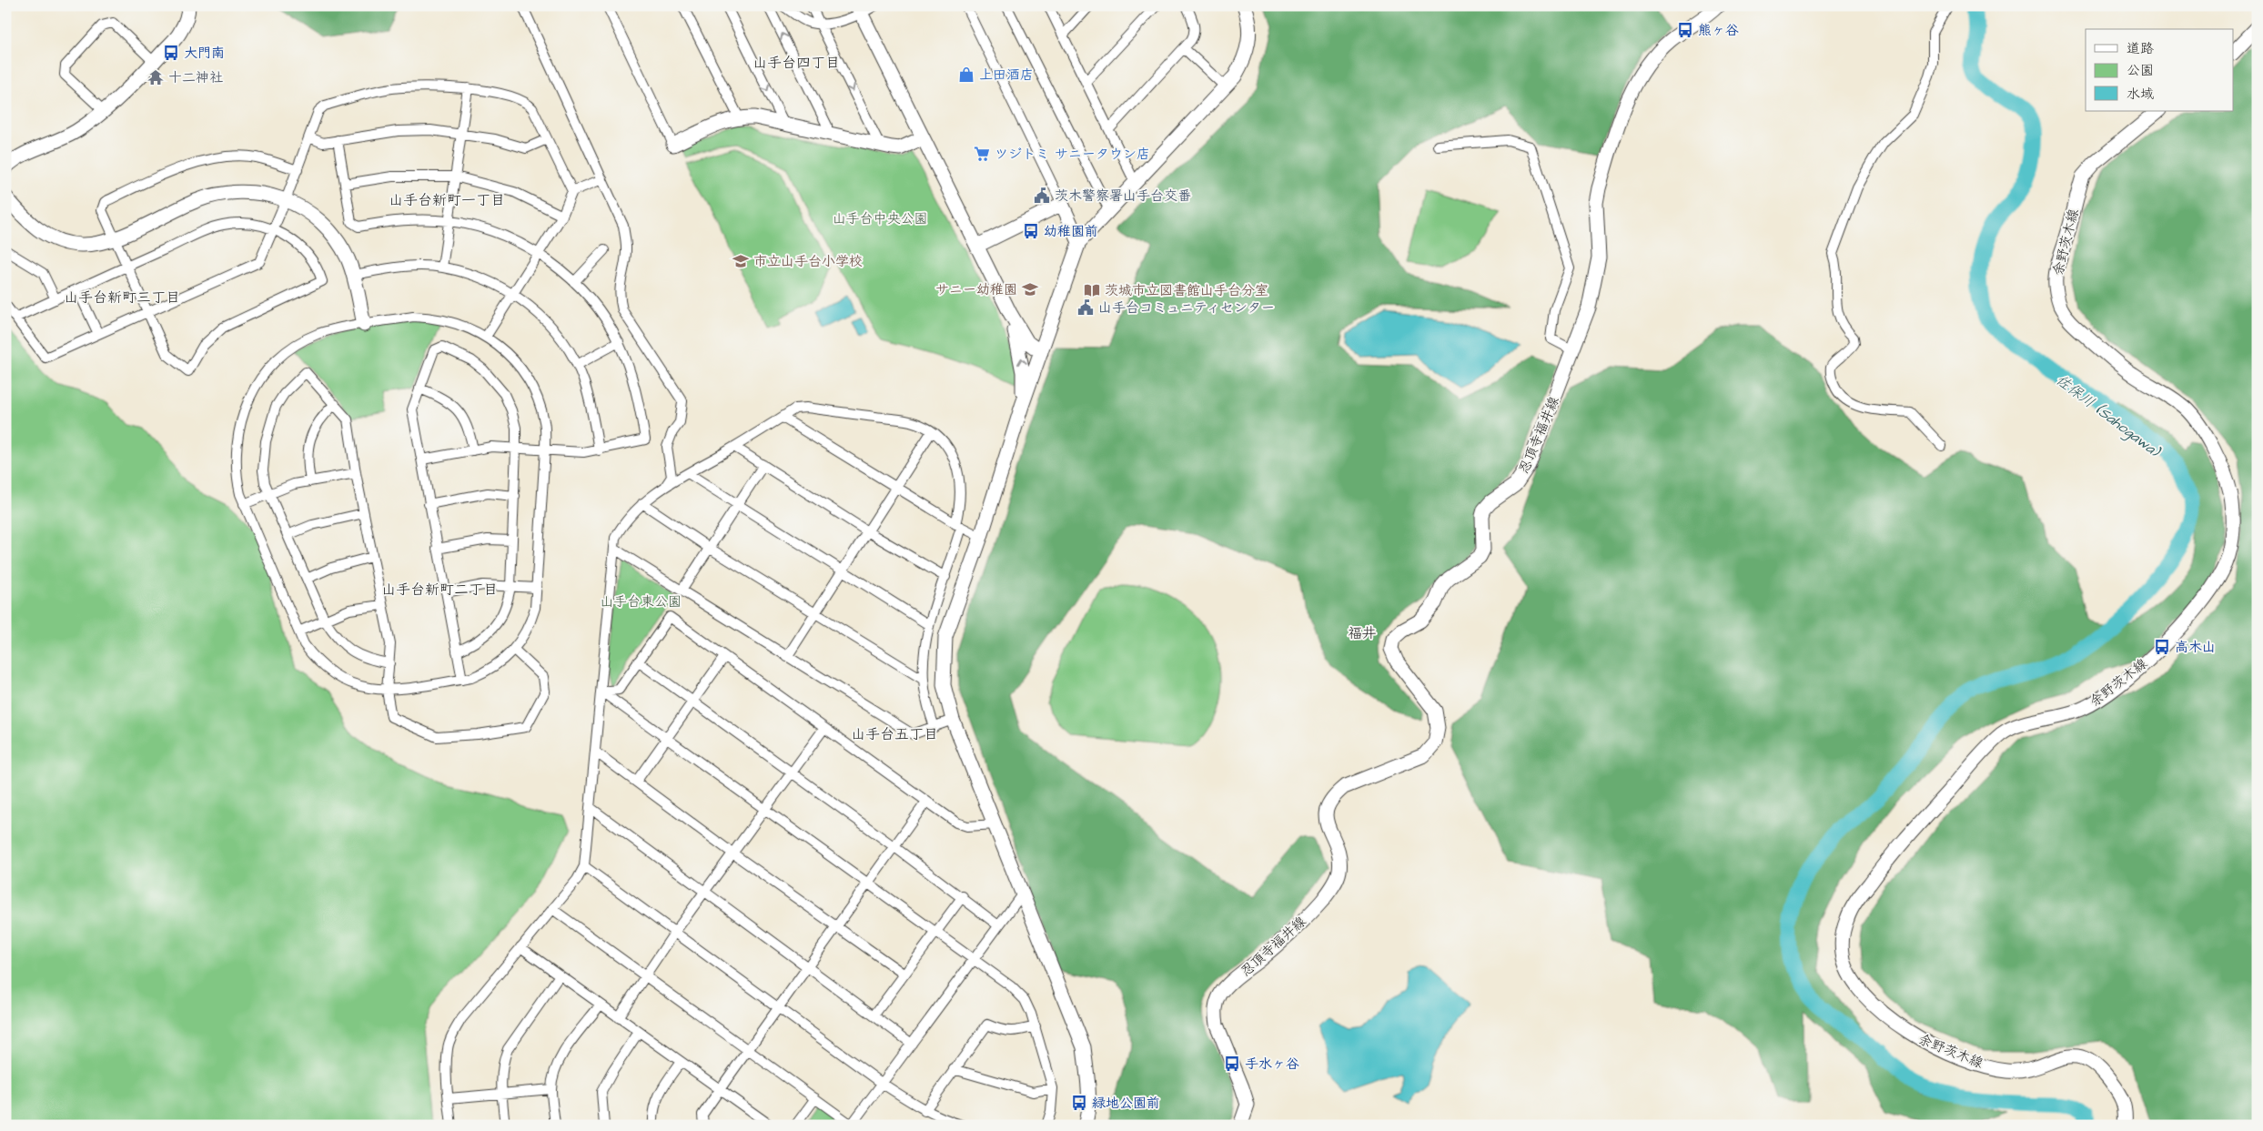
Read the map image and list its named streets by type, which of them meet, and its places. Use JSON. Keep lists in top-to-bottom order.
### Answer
{
  "streets": {
    "main road": ["余野茨木線", "忍頂寺福井線"]
  },
  "districts": [
    "山手台四丁目",
    "山手台新町一丁目",
    "山手台新町三丁目",
    "山手台新町二丁目",
    "福井",
    "山手台五丁目"
  ],
  "water": ["佐保川 (Sahogawa)"],
  "parks": ["山手台中央公園", "山手台東公園"],
  "places": {
    "bus stop": [
      "熊ヶ谷",
      "大門南",
      "幼稚園前",
      "高木山",
      "手水ヶ谷",
      "緑地公園前"
    ],
    "shop": ["上田酒店"],
    "temple": ["十二神社"],
    "supermarket": ["ツジトミ サニータウン店"],
    "public building": ["茨木警察署山手台交番", "山手台コミュニティセンター"],
    "school or university": ["市立山手台小学校", "サニー幼稚園"],
    "library": ["茨城市立図書館山手台分室"]
  },
  "legend": ["道路", "公園", "水域"]
}
